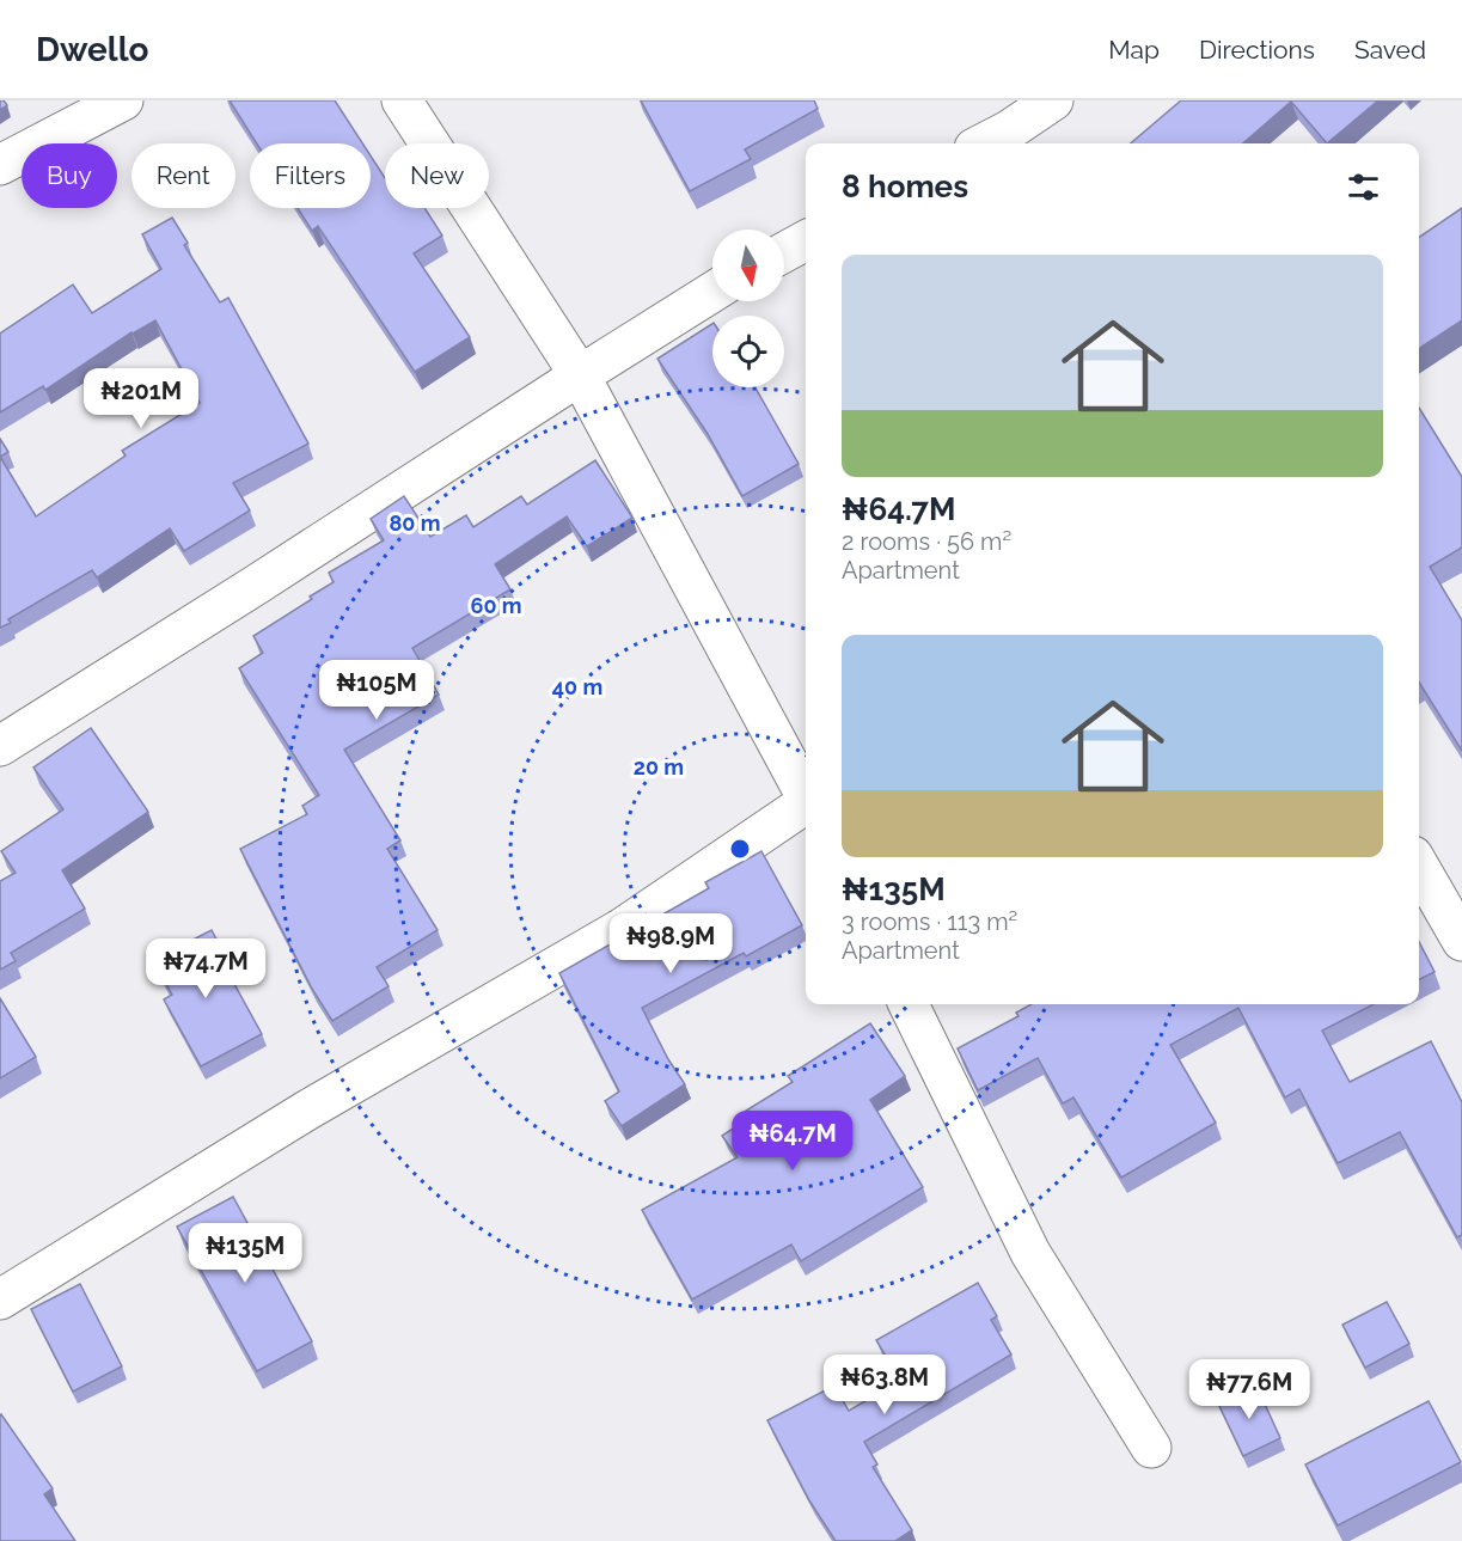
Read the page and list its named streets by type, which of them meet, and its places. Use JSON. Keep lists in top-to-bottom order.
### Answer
{
  "north": "bottom",
  "page": {
    "header": "Dwello",
    "nav": ["Map", "Directions", "Saved"],
    "chip": [
      "Buy",
      "Rent",
      "Filters",
      "New"
    ],
    "heading": "8 homes",
    "list": [
      {
        "name": "₦64.7M",
        "note": "2 rooms · 56 m² · Apartment"
      },
      {
        "name": "₦135M",
        "note": "3 rooms · 113 m² · Apartment"
      }
    ],
    "price": [
      "₦201M",
      "₦105M",
      "₦98.9M",
      "₦74.7M",
      "₦64.7M",
      "₦135M",
      "₦63.8M",
      "₦77.6M"
    ]
  },
  "rings": [
    "80 m",
    "60 m",
    "40 m",
    "20 m"
  ]
}
